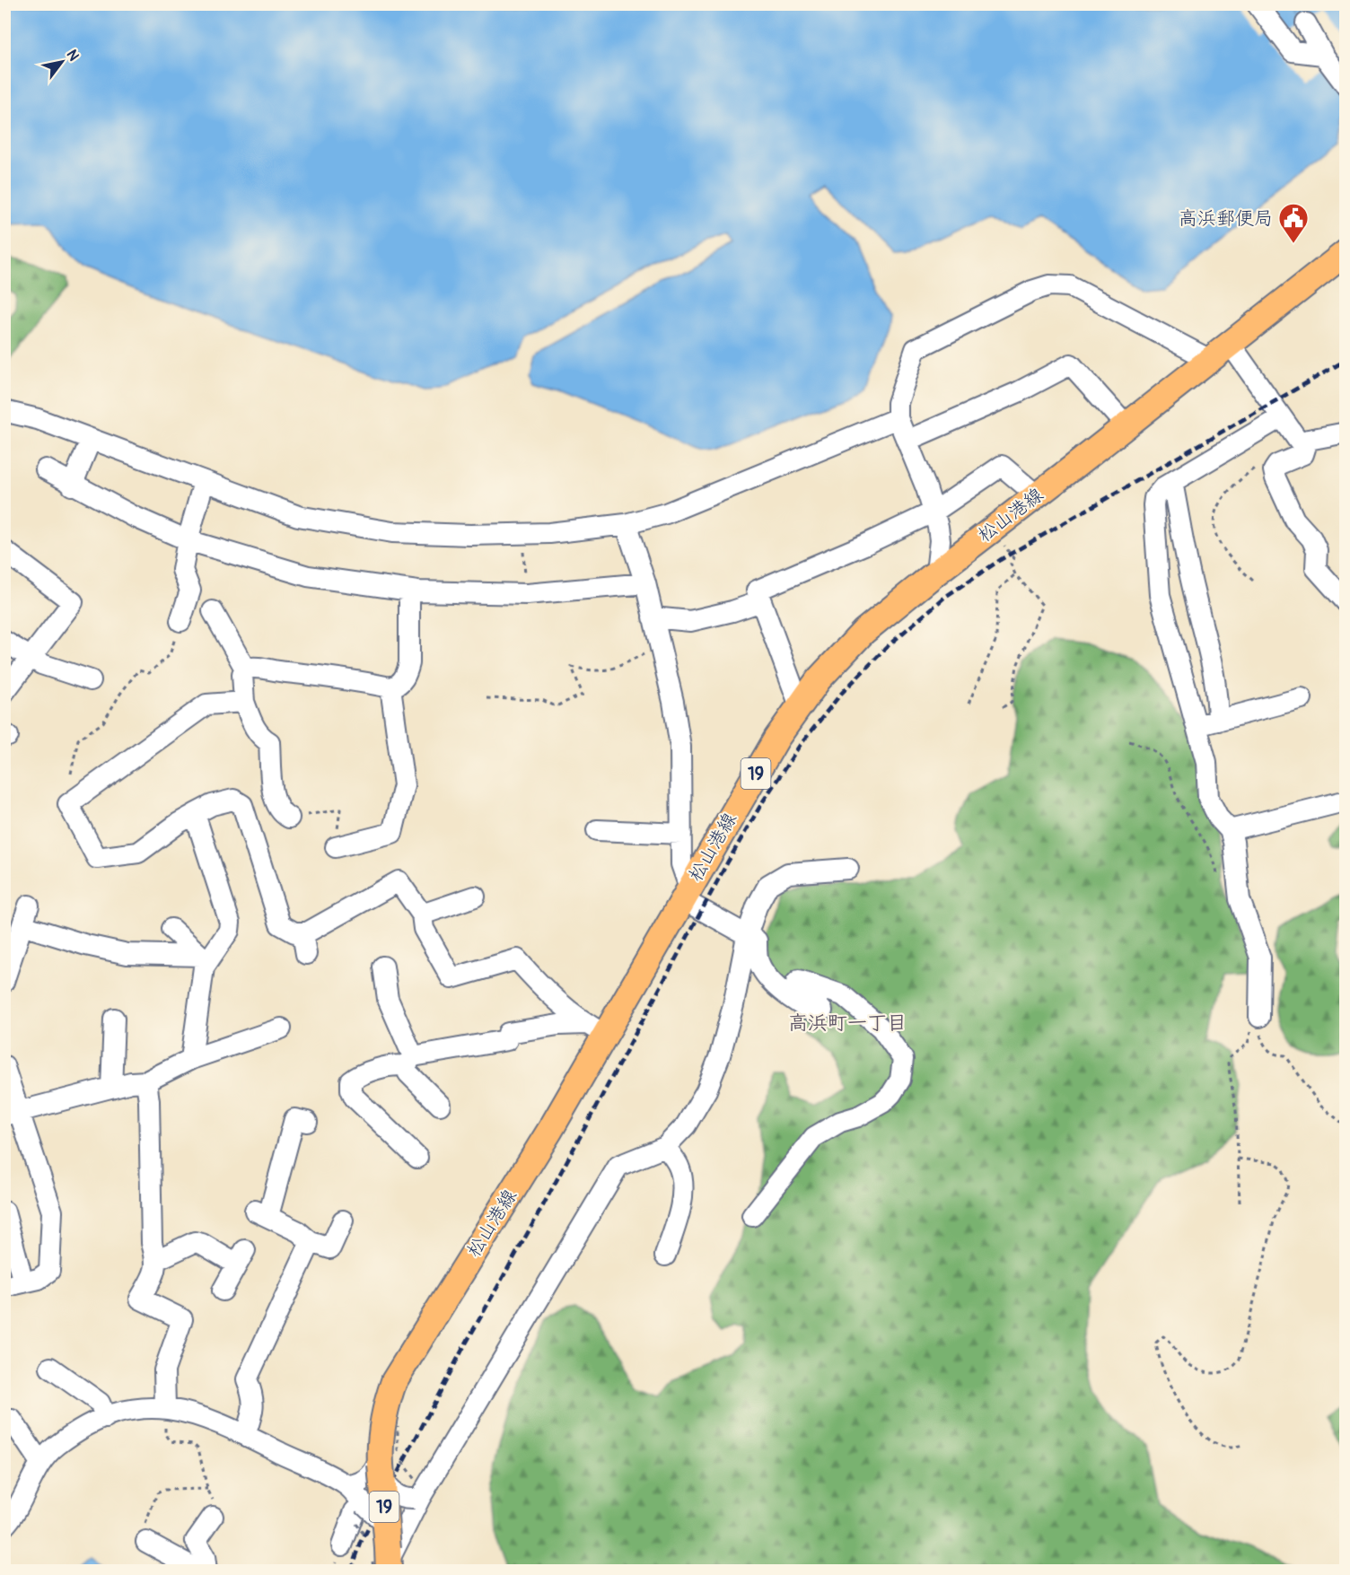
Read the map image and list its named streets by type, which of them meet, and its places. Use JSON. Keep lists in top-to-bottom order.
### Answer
{
  "streets": {
    "main road": ["松山港線", "19"]
  },
  "districts": ["高浜町一丁目"],
  "places": {
    "public building": ["高浜郵便局"]
  },
  "north": "top right"
}
